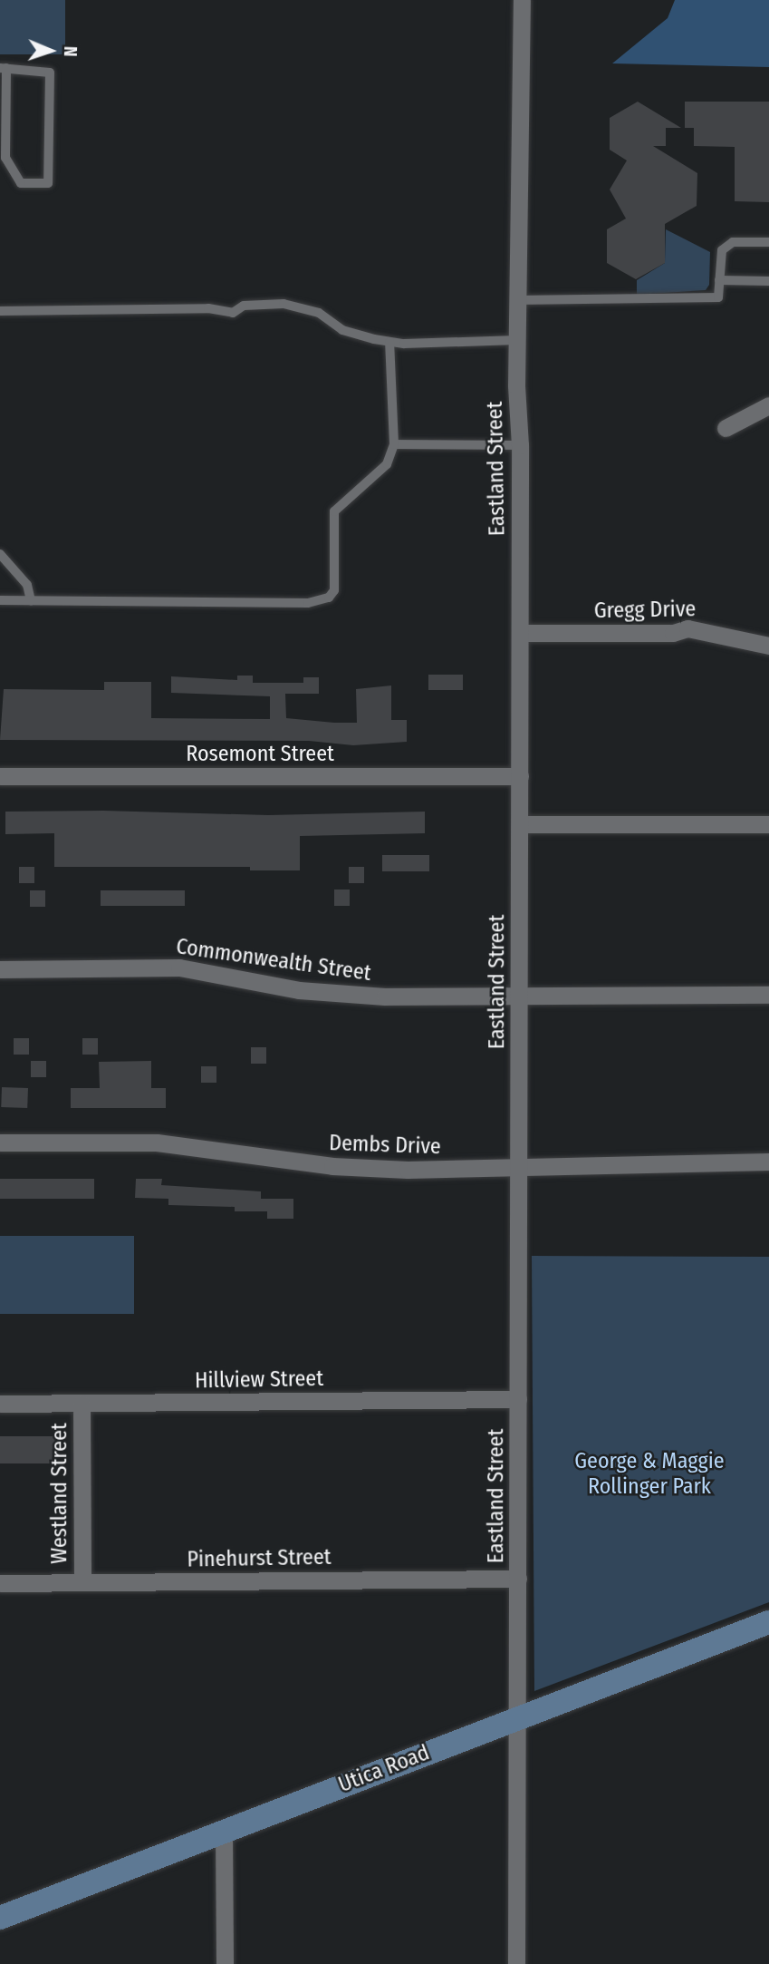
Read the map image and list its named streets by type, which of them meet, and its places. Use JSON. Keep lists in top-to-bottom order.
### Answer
{
  "streets": {
    "main road": ["Utica Road"],
    "street": [
      "Eastland Street",
      "Gregg Drive",
      "Rosemont Street",
      "Commonwealth Street",
      "Dembs Drive",
      "Hillview Street",
      "Westland Street",
      "Pinehurst Street"
    ]
  },
  "crossings": [
    ["Eastland Street", "Gregg Drive"],
    ["Eastland Street", "Rosemont Street"],
    ["Eastland Street", "Commonwealth Street"],
    ["Eastland Street", "Dembs Drive"],
    ["Eastland Street", "Hillview Street"],
    ["Eastland Street", "Pinehurst Street"],
    ["Eastland Street", "Utica Road"],
    ["Hillview Street", "Westland Street"],
    ["Westland Street", "Pinehurst Street"]
  ],
  "parks": ["George & Maggie Rollinger Park"],
  "north": "right"
}
